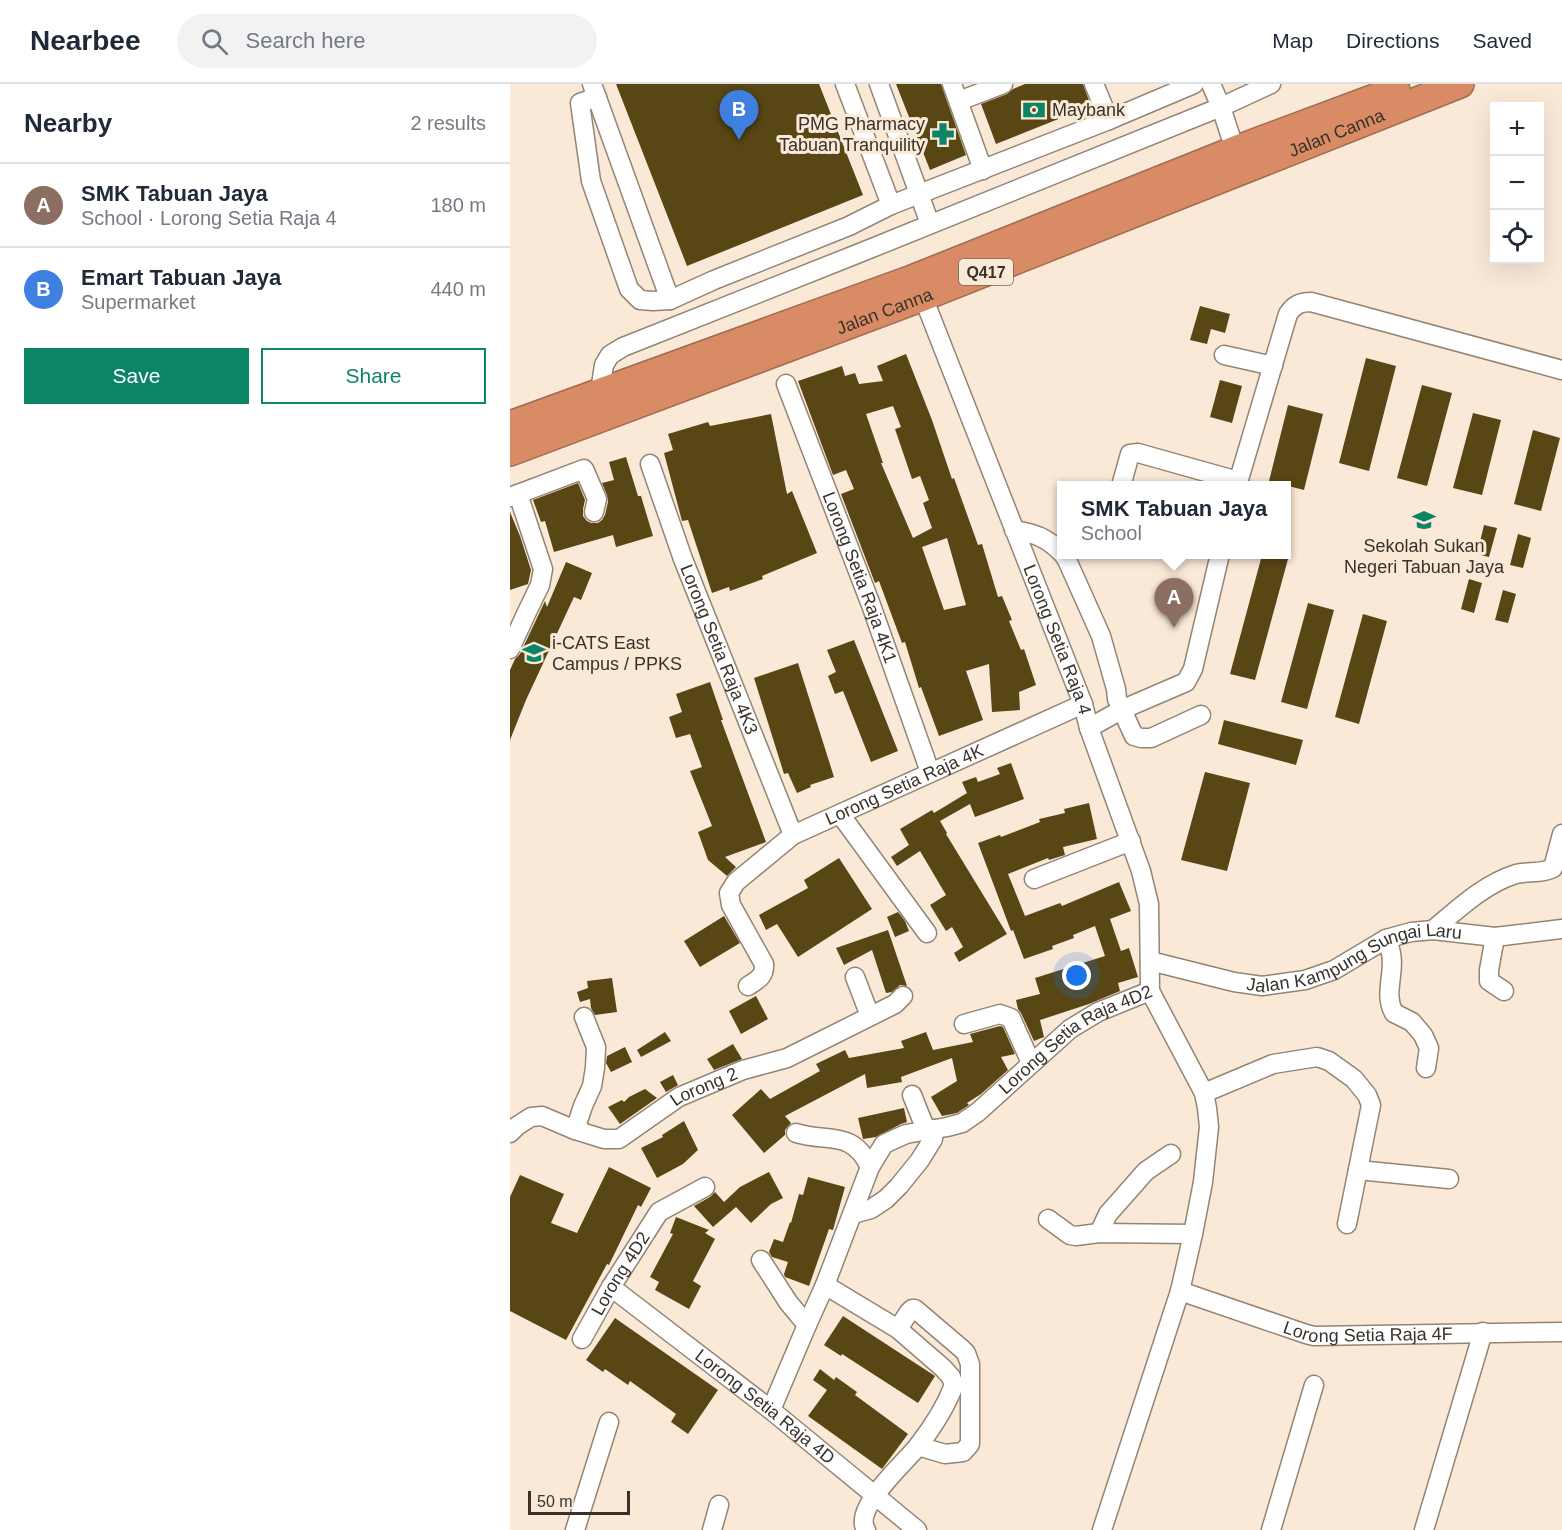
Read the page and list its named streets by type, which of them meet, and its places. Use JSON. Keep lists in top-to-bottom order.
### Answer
{
  "streets": {
    "highway": ["Jalan Canna", "Q417"],
    "street": [
      "Lorong Setia Raja 4K1",
      "Lorong Setia Raja 4",
      "Lorong Setia Raja 4K3",
      "Lorong Setia Raja 4K",
      "Jalan Kampung Sungai Laru",
      "Lorong Setia Raja 4D2",
      "Lorong 2",
      "Lorong 4D2",
      "Lorong Setia Raja 4F",
      "Lorong Setia Raja 4D"
    ]
  },
  "crossings": [
    ["Jalan Canna", "Lorong Setia Raja 4"],
    ["Lorong Setia Raja 4K1", "Lorong Setia Raja 4K"],
    ["Lorong Setia Raja 4", "Lorong Setia Raja 4K"],
    ["Lorong Setia Raja 4", "Jalan Kampung Sungai Laru"],
    ["Lorong Setia Raja 4", "Lorong Setia Raja 4D2"],
    ["Lorong Setia Raja 4K3", "Lorong Setia Raja 4K"],
    ["Lorong Setia Raja 4D2", "Lorong Setia Raja 4F"],
    ["Lorong Setia Raja 4D2", "Lorong Setia Raja 4D"],
    ["Lorong 4D2", "Lorong Setia Raja 4D"]
  ],
  "places": {
    "bank": ["Maybank"],
    "pharmacy": ["PMG Pharmacy Tabuan Tranquility"],
    "school or university": ["Sekolah Sukan Negeri Tabuan Jaya", "i-CATS East Campus / PPKS"]
  },
  "scale_bar": "50 m",
  "page": {
    "header": "Nearbee",
    "search": "Search here",
    "nav": ["Map", "Directions", "Saved"],
    "heading": ["Nearby", "2 results"],
    "pins": ["B", "A"],
    "map_buttons": ["+", "−"],
    "list": [
      {
        "mark": "A",
        "name": "SMK Tabuan Jaya",
        "note": "School · Lorong Setia Raja 4",
        "value": "180 m"
      },
      {
        "mark": "B",
        "name": "Emart Tabuan Jaya",
        "note": "Supermarket",
        "value": "440 m"
      }
    ],
    "buttons": ["Save", "Share"],
    "popup": ["SMK Tabuan Jaya", "School"],
    "scale": "50 m"
  }
}
